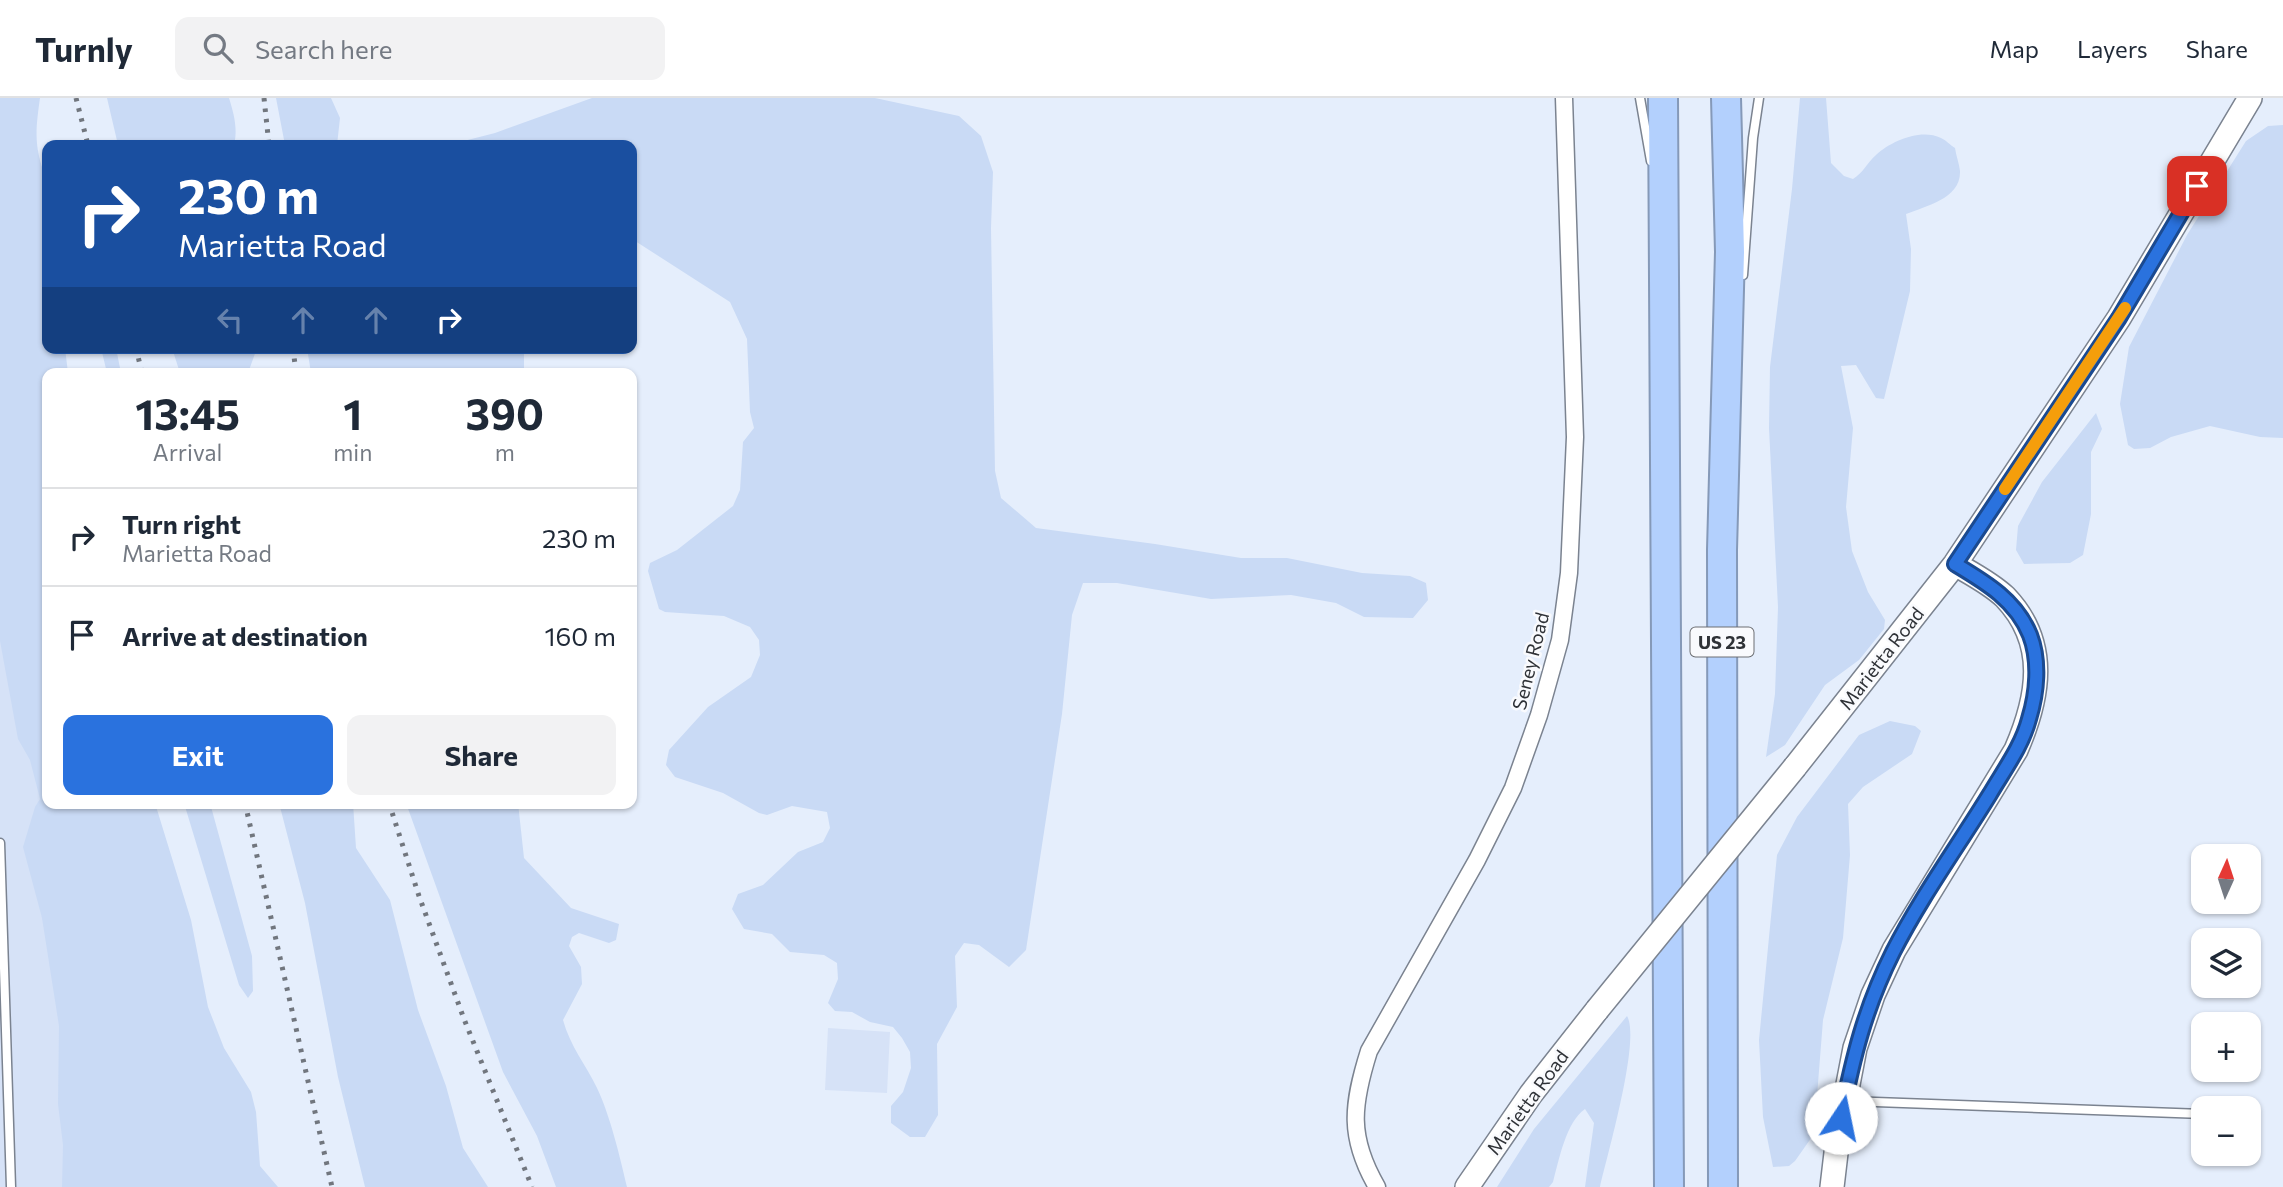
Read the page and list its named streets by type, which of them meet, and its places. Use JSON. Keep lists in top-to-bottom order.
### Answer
{
  "streets": {
    "highway": ["US 23"],
    "street": ["Marietta Road", "Seney Road"]
  },
  "north": "top",
  "page": {
    "header": "Turnly",
    "search": "Search here",
    "nav": ["Map", "Layers", "Share"],
    "turn": ["230 m", "Marietta Road"],
    "eta": [
      "13:45",
      "Arrival",
      "1",
      "min",
      "390",
      "m"
    ],
    "list": [
      {
        "name": "Turn right",
        "note": "Marietta Road",
        "value": "230 m"
      },
      {
        "name": "Arrive at destination",
        "value": "160 m"
      }
    ],
    "buttons": ["Exit", "Share"],
    "map_buttons": ["+", "−"]
  }
}
